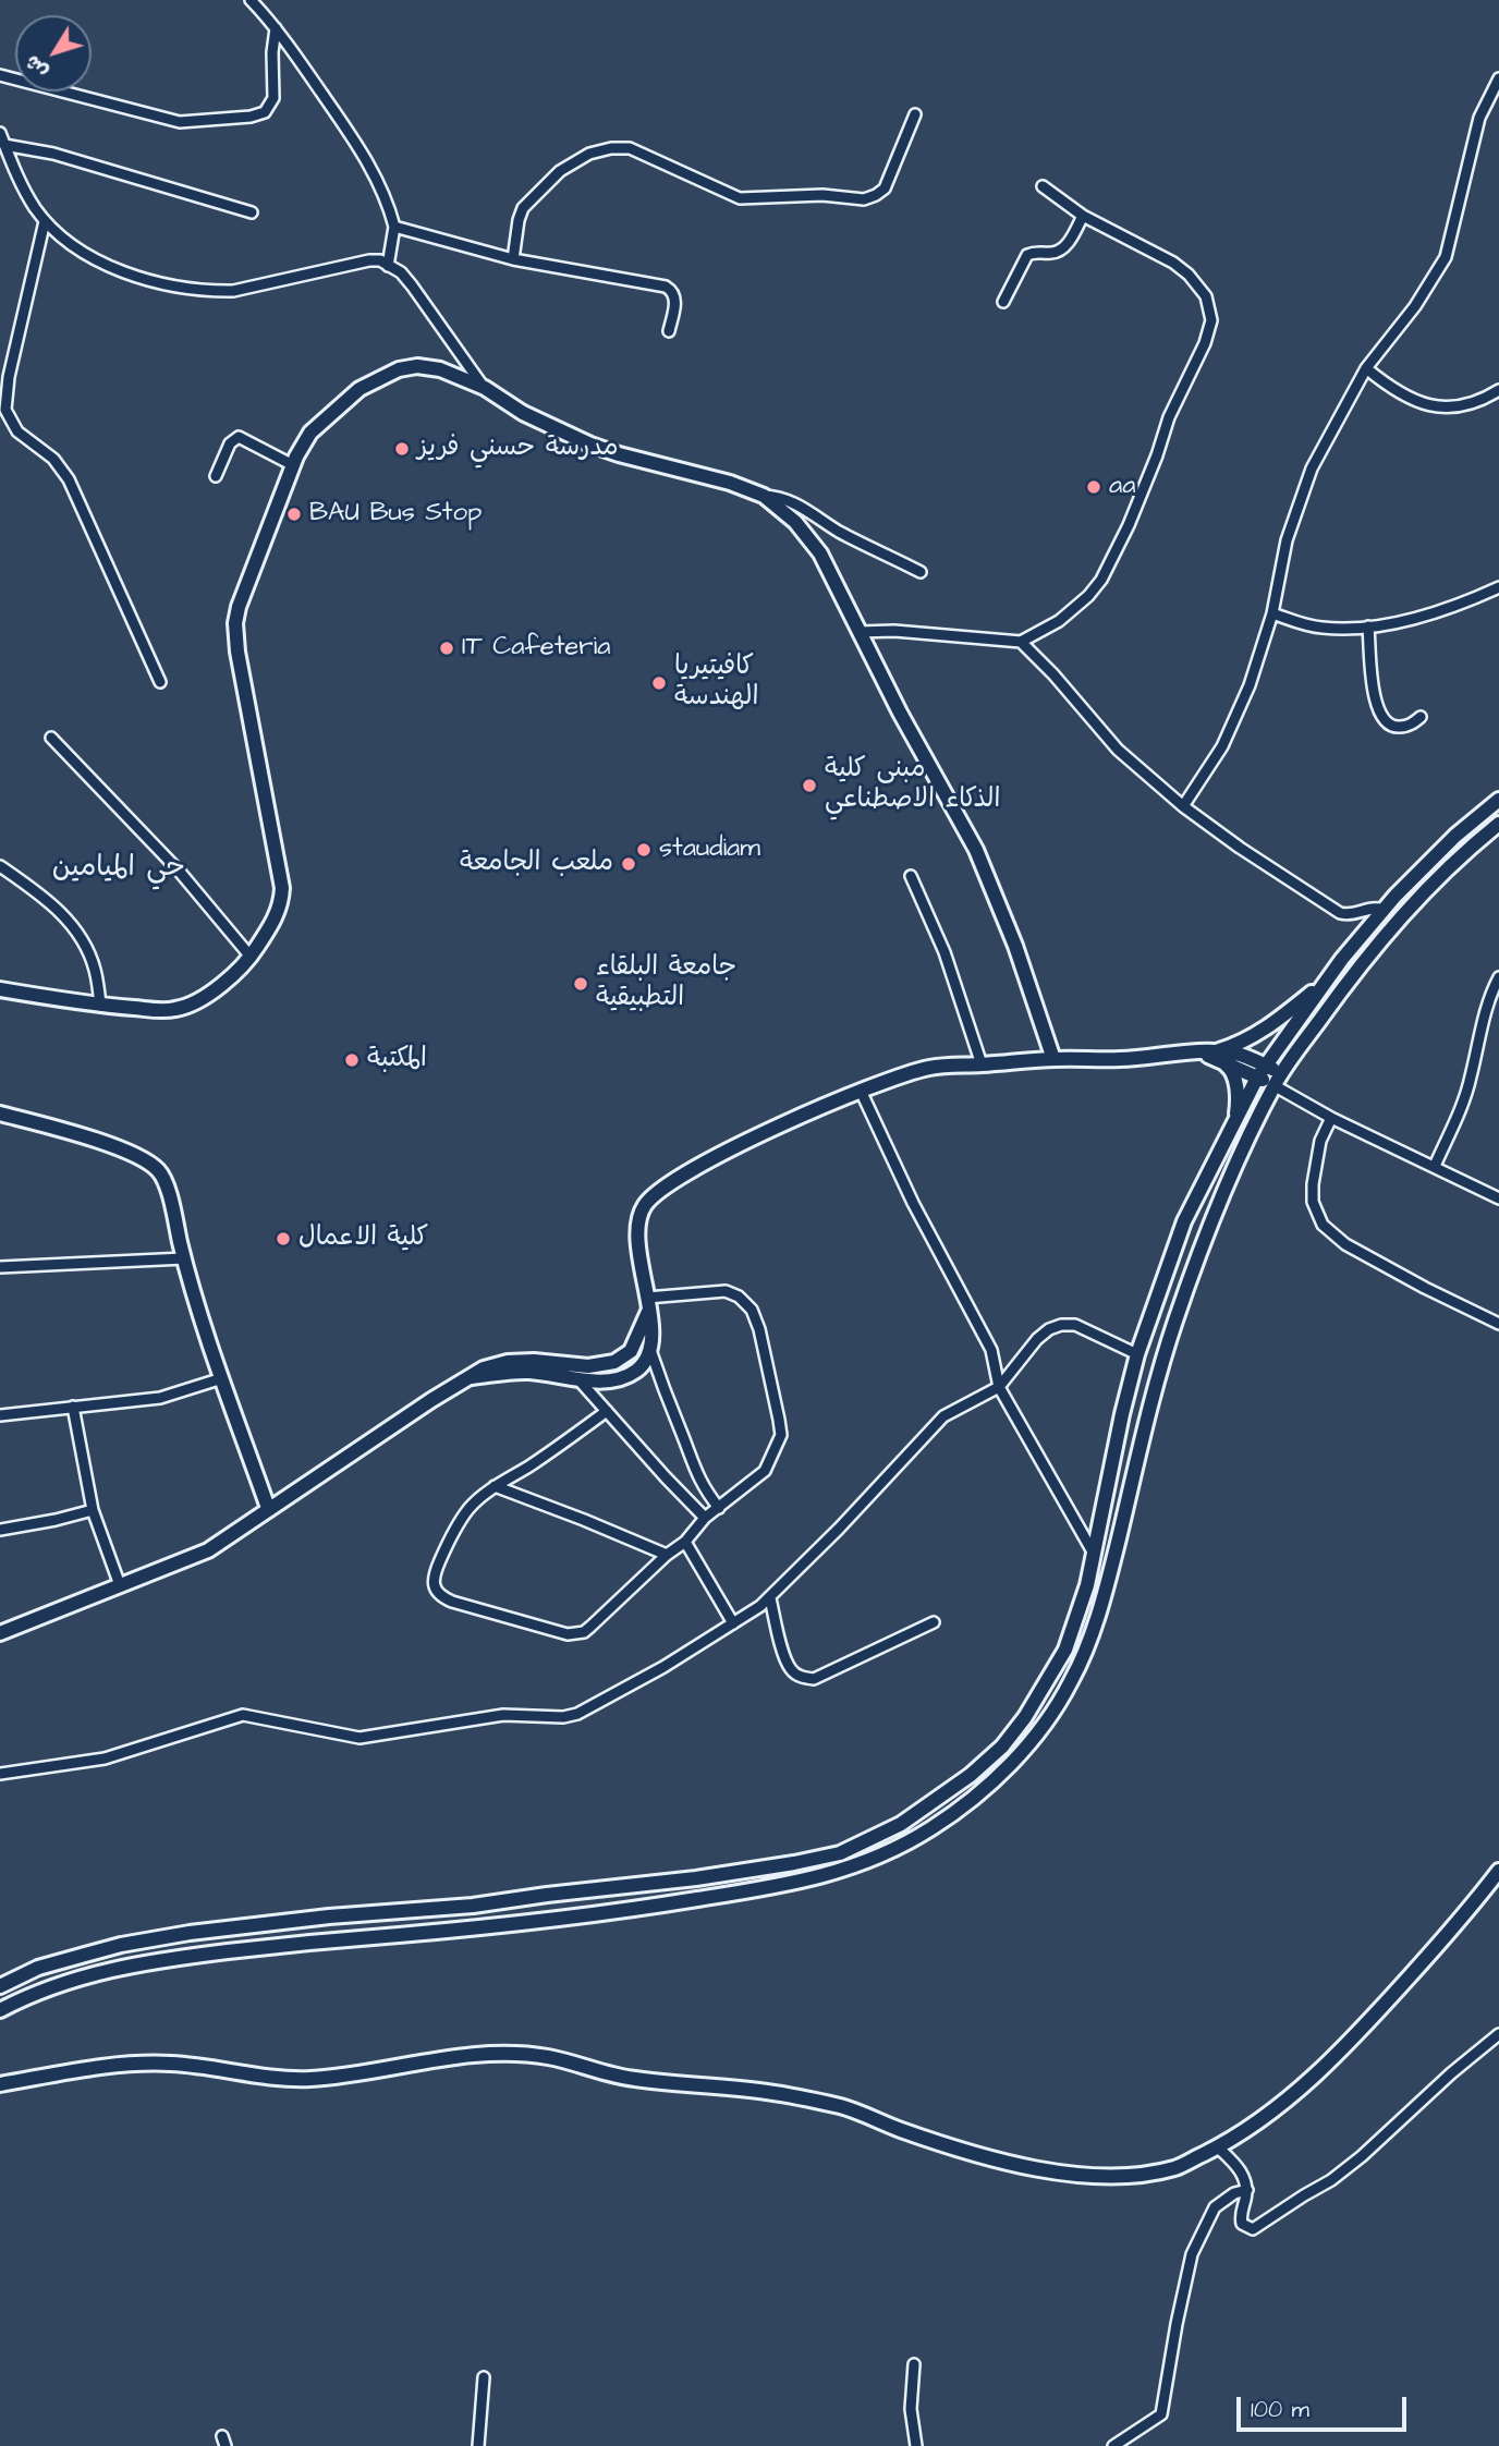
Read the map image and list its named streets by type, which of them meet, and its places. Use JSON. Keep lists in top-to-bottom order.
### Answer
{
  "districts": ["حي الميامين"],
  "places": [
    "مدرسة حسني فريز",
    "aa",
    "BAU Bus Stop",
    "IT Cafeteria",
    "كافيتيريا الهندسة",
    "مبنى كلية الذكاء الاصطناعي",
    "staudiam",
    "ملعب الجامعة",
    "جامعة البلقاء التطبيقية",
    "المكتبة",
    "كلية الاعمال"
  ],
  "scale_bar": "100 m",
  "north": "bottom left"
}
